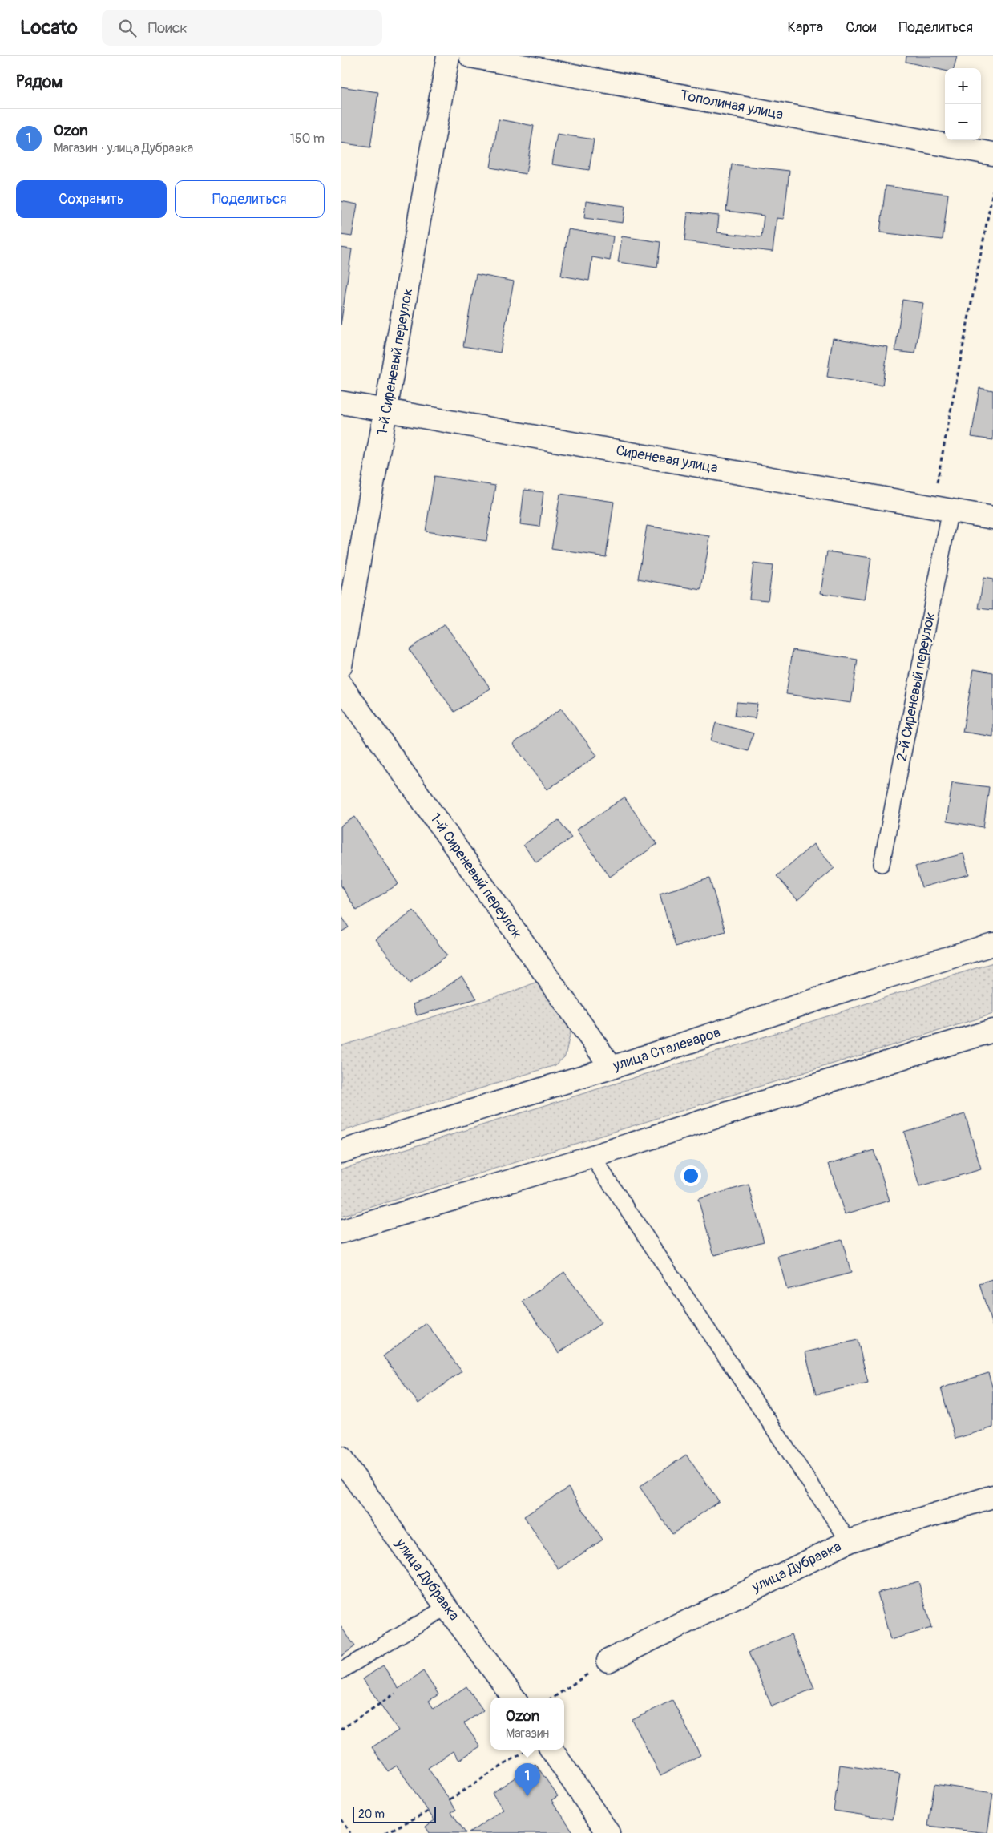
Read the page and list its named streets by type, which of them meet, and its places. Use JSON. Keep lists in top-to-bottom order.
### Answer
{
  "streets": {
    "street": [
      "Тополиная улица",
      "1-й Сиреневый переулок",
      "Сиреневая улица",
      "улица Сталеваров",
      "улица Дубравка"
    ],
    "lane": ["2-й Сиреневый переулок"]
  },
  "crossings": [
    ["1-й Сиреневый переулок", "Сиреневая улица"],
    ["1-й Сиреневый переулок", "улица Сталеваров"],
    ["Сиреневая улица", "2-й Сиреневый переулок"]
  ],
  "scale_bar": "20 m",
  "page": {
    "header": "Locato",
    "search": "Поиск",
    "nav": ["Карта", "Слои", "Поделиться"],
    "heading": "Рядом",
    "map_buttons": ["+", "−"],
    "list": [
      {
        "mark": "1",
        "name": "Ozon",
        "note": "Магазин · улица Дубравка",
        "value": "150 m"
      }
    ],
    "buttons": ["Сохранить", "Поделиться"],
    "popup": ["Ozon", "Магазин"],
    "pins": "1",
    "scale": "20 m"
  }
}
